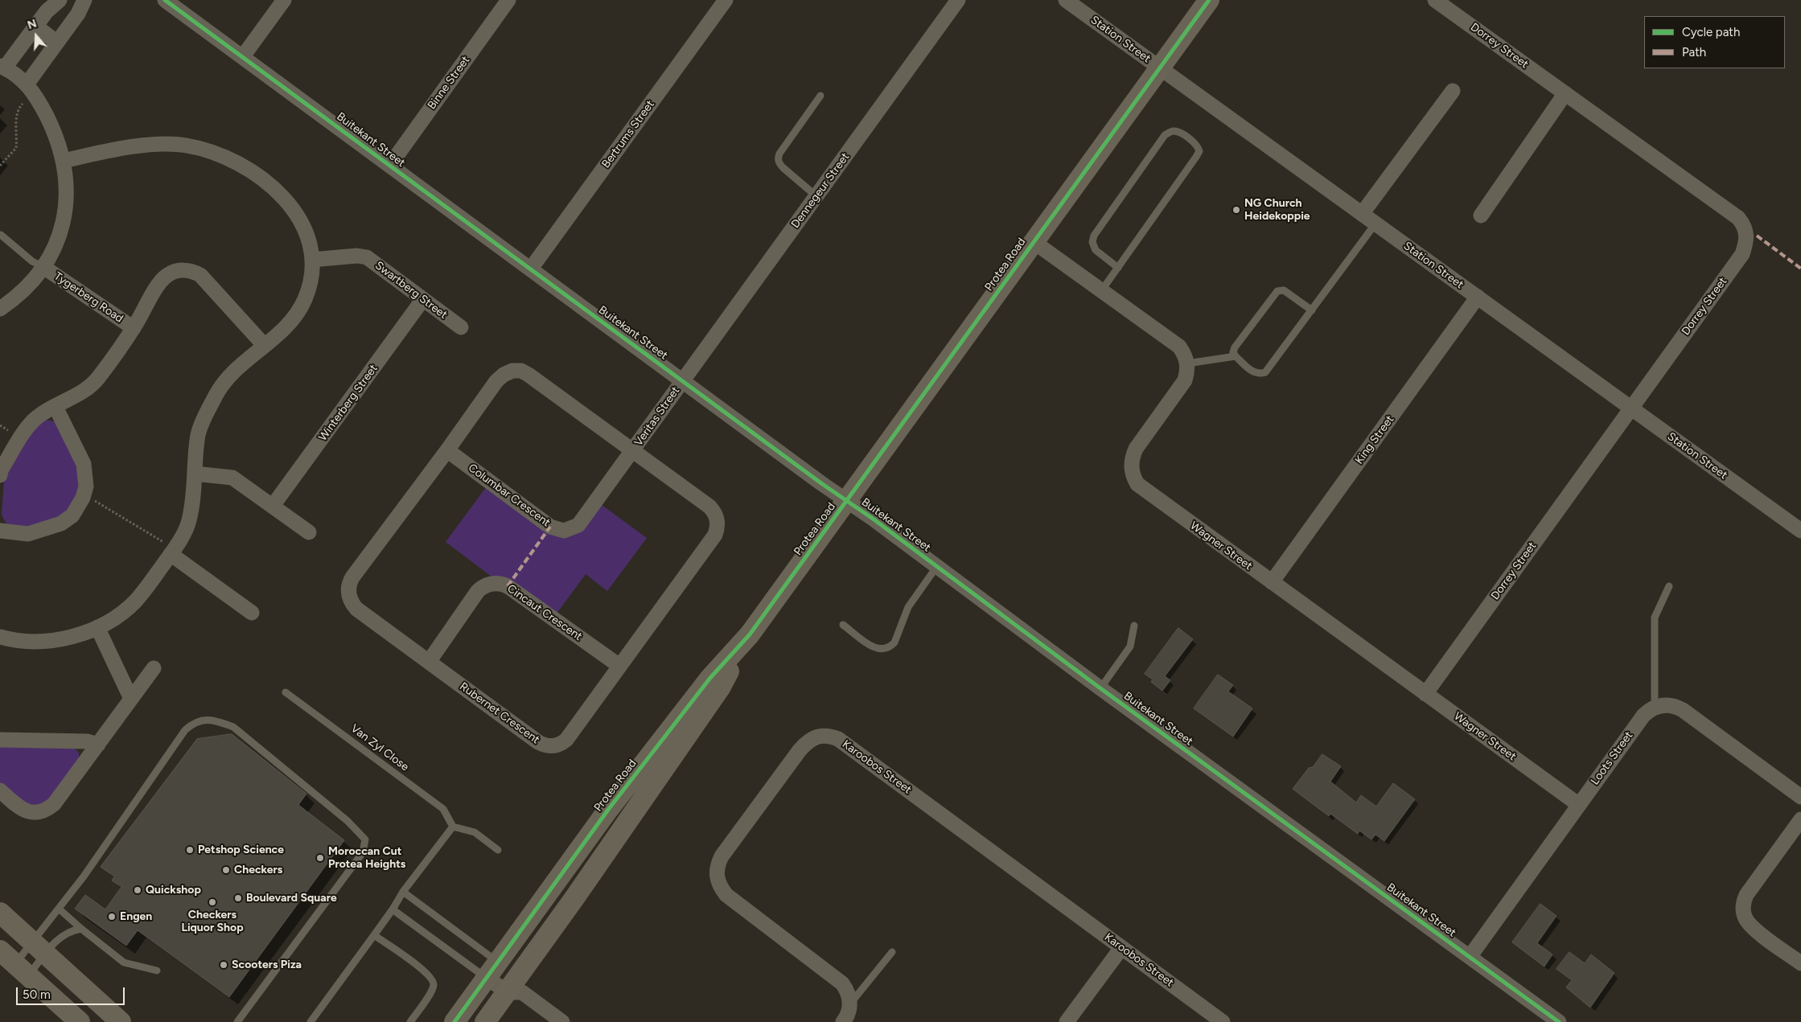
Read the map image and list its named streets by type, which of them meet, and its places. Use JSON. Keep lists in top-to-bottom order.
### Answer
{
  "streets": {
    "street": [
      "Station Street",
      "Dorrey Street",
      "Binne Street",
      "Bertrums Street",
      "Buitekant Street",
      "Dennegeur Street",
      "Protea Road",
      "Swartberg Street",
      "Tygerberg Road",
      "Winterberg Street",
      "Veritas Street",
      "King Street",
      "Columbar Crescent",
      "Wagner Street",
      "Cincaut Crescent",
      "Rubernet Crescent",
      "Loots Street",
      "Karoobos Street"
    ],
    "lane": ["Van Zyl Close"]
  },
  "crossings": [
    ["Station Street", "Dorrey Street"],
    ["Station Street", "Protea Road"],
    ["Station Street", "King Street"],
    ["Dorrey Street", "Wagner Street"],
    ["Binne Street", "Buitekant Street"],
    ["Bertrums Street", "Buitekant Street"],
    ["Buitekant Street", "Dennegeur Street"],
    ["Buitekant Street", "Protea Road"],
    ["Buitekant Street", "Veritas Street"],
    ["Buitekant Street", "Loots Street"],
    ["Dennegeur Street", "Veritas Street"],
    ["Swartberg Street", "Winterberg Street"],
    ["Veritas Street", "Columbar Crescent"],
    ["Veritas Street", "Rubernet Crescent"],
    ["King Street", "Wagner Street"],
    ["Columbar Crescent", "Rubernet Crescent"],
    ["Wagner Street", "Loots Street"],
    ["Cincaut Crescent", "Rubernet Crescent"]
  ],
  "places": [
    "NG Church Heidekoppie",
    "Petshop Science",
    "Moroccan Cut Protea Heights",
    "Checkers",
    "Quickshop",
    "Boulevard Square",
    "Checkers Liquor Shop",
    "Engen",
    "Scooters Piza"
  ],
  "legend": ["Cycle path", "Path"],
  "scale_bar": "50 m",
  "north": "top"
}
